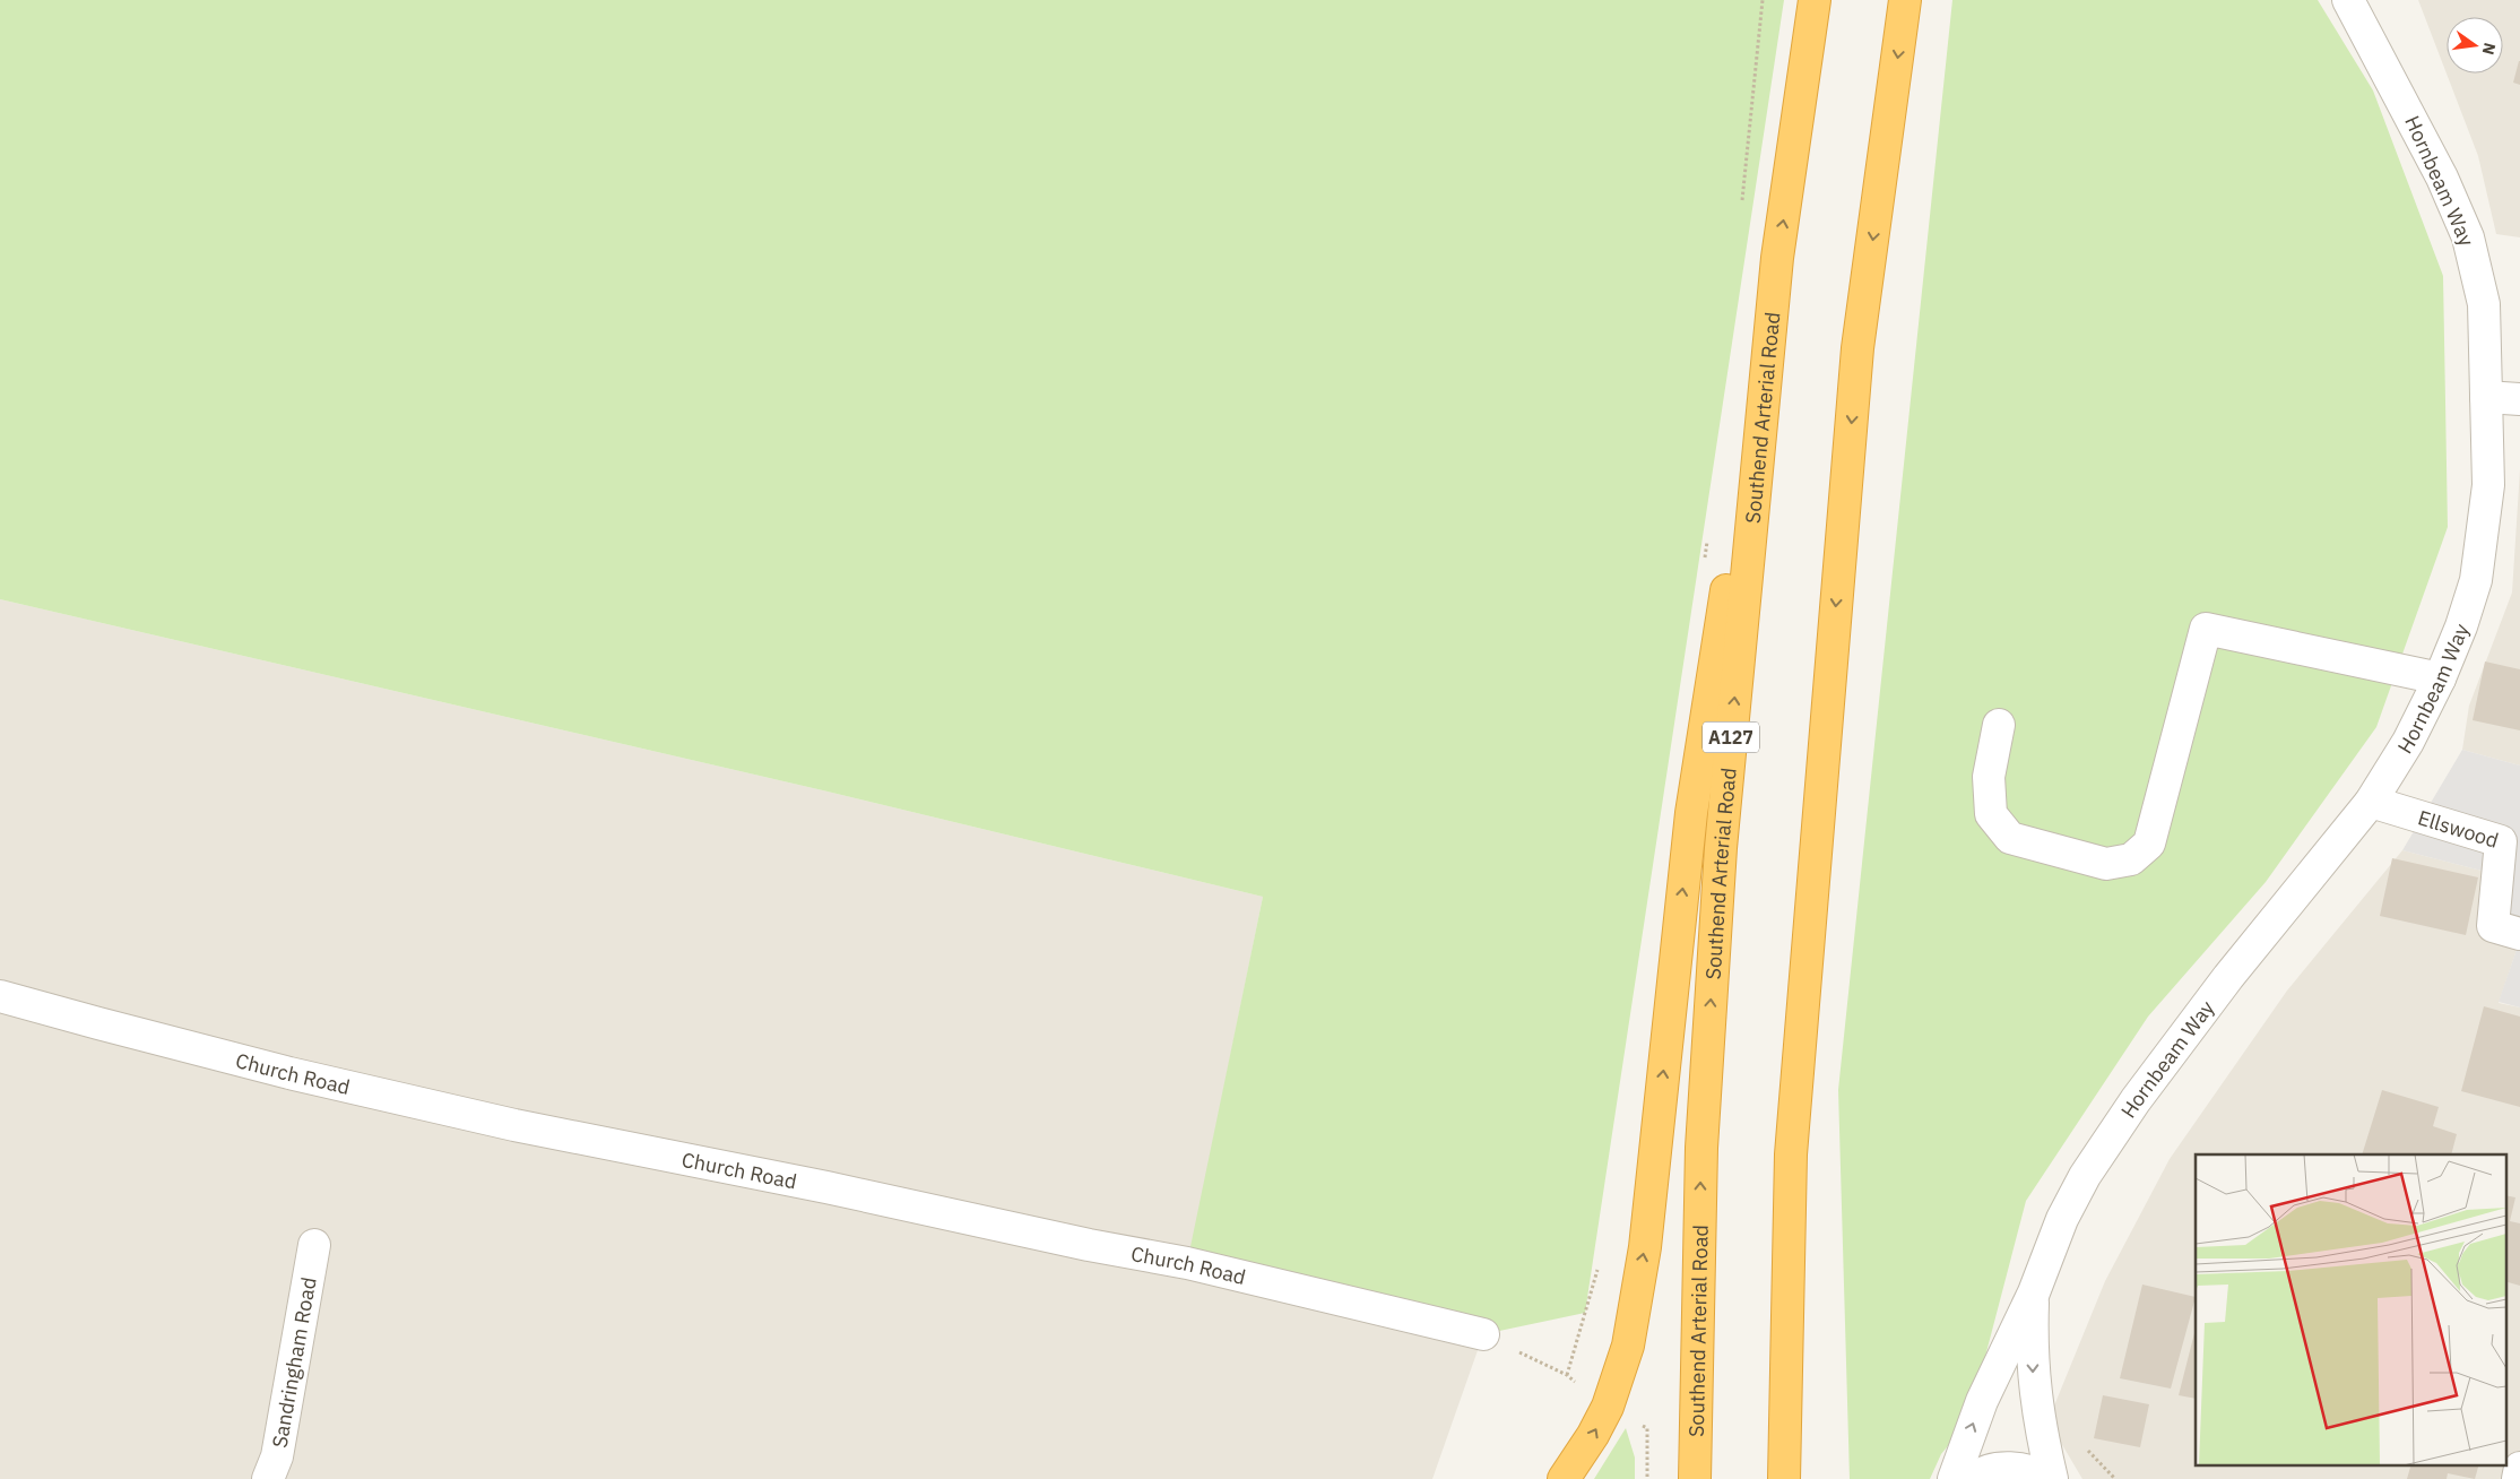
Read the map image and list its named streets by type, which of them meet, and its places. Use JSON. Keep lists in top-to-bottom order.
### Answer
{
  "streets": {
    "highway": ["Southend Arterial Road", "A127"],
    "street": [
      "Hornbeam Way",
      "Ellswood",
      "Church Road",
      "Sandringham Road"
    ]
  },
  "crossings": [
    ["Hornbeam Way", "Ellswood"],
    ["Southend Arterial Road", "A127"]
  ],
  "north": "right"
}
